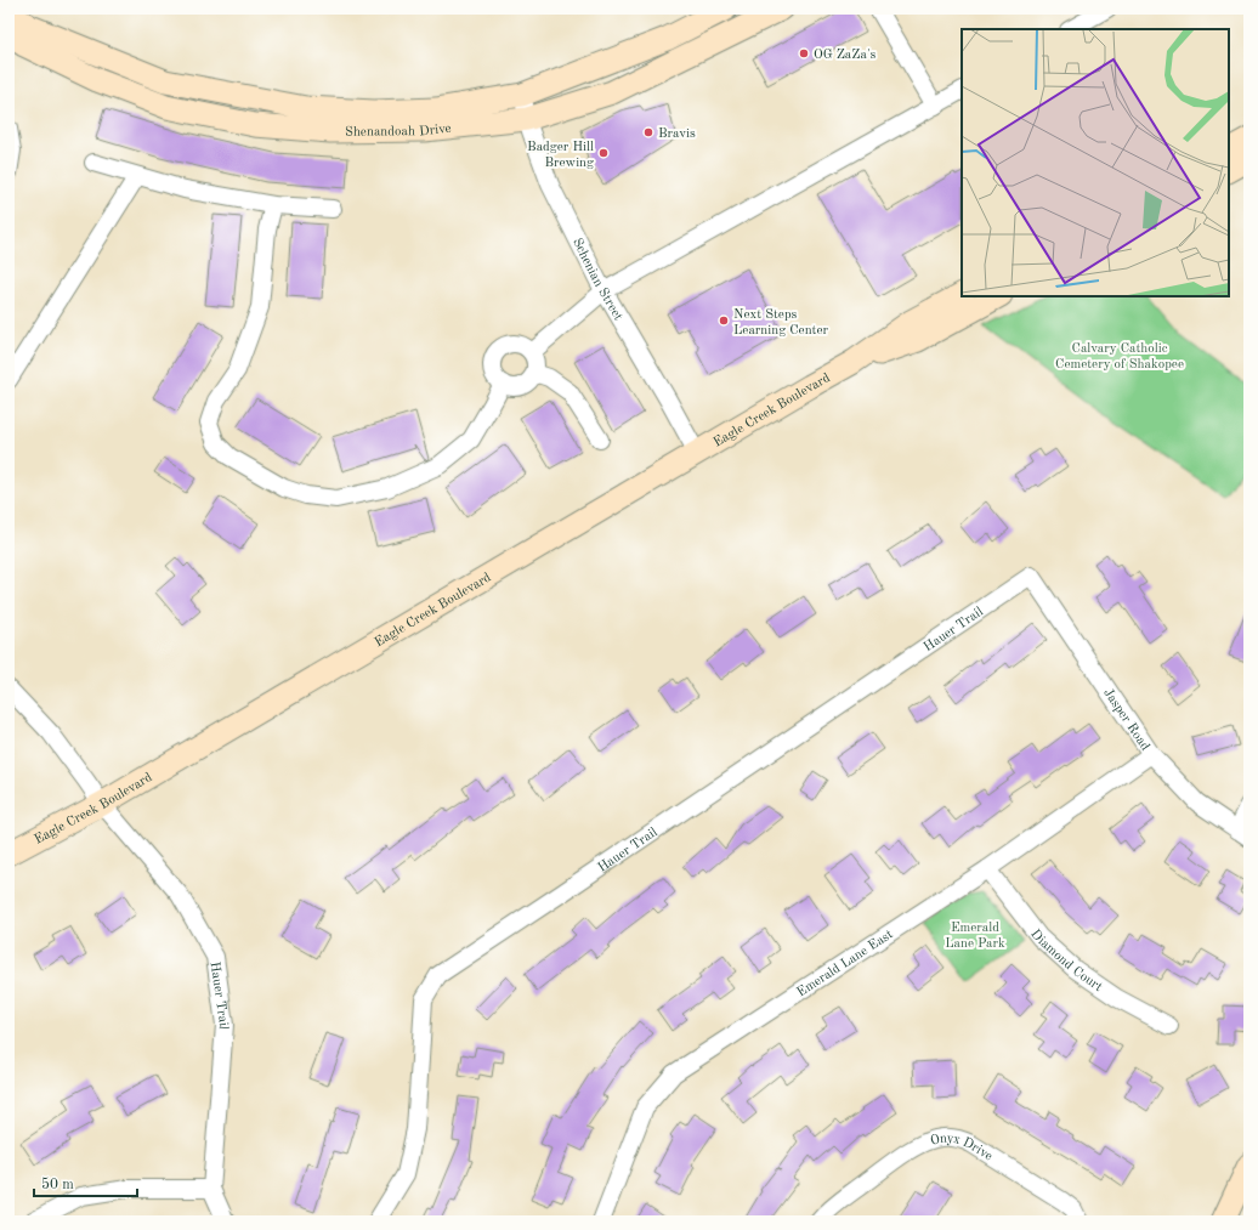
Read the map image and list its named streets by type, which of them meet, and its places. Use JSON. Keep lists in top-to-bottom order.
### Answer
{
  "streets": {
    "street": [
      "Shenandoah Drive",
      "Schenian Street",
      "Eagle Creek Boulevard",
      "Hauer Trail",
      "Jasper Road",
      "Diamond Court",
      "Emerald Lane East",
      "Onyx Drive"
    ]
  },
  "crossings": [
    ["Shenandoah Drive", "Schenian Street"],
    ["Schenian Street", "Eagle Creek Boulevard"],
    ["Eagle Creek Boulevard", "Hauer Trail"],
    ["Hauer Trail", "Jasper Road"],
    ["Jasper Road", "Emerald Lane East"],
    ["Diamond Court", "Emerald Lane East"]
  ],
  "parks": ["Calvary Catholic Cemetery of Shakopee", "Emerald Lane Park"],
  "places": [
    "OG ZaZa's",
    "Bravis",
    "Badger Hill Brewing",
    "Next Steps Learning Center"
  ],
  "scale_bar": "50 m"
}
